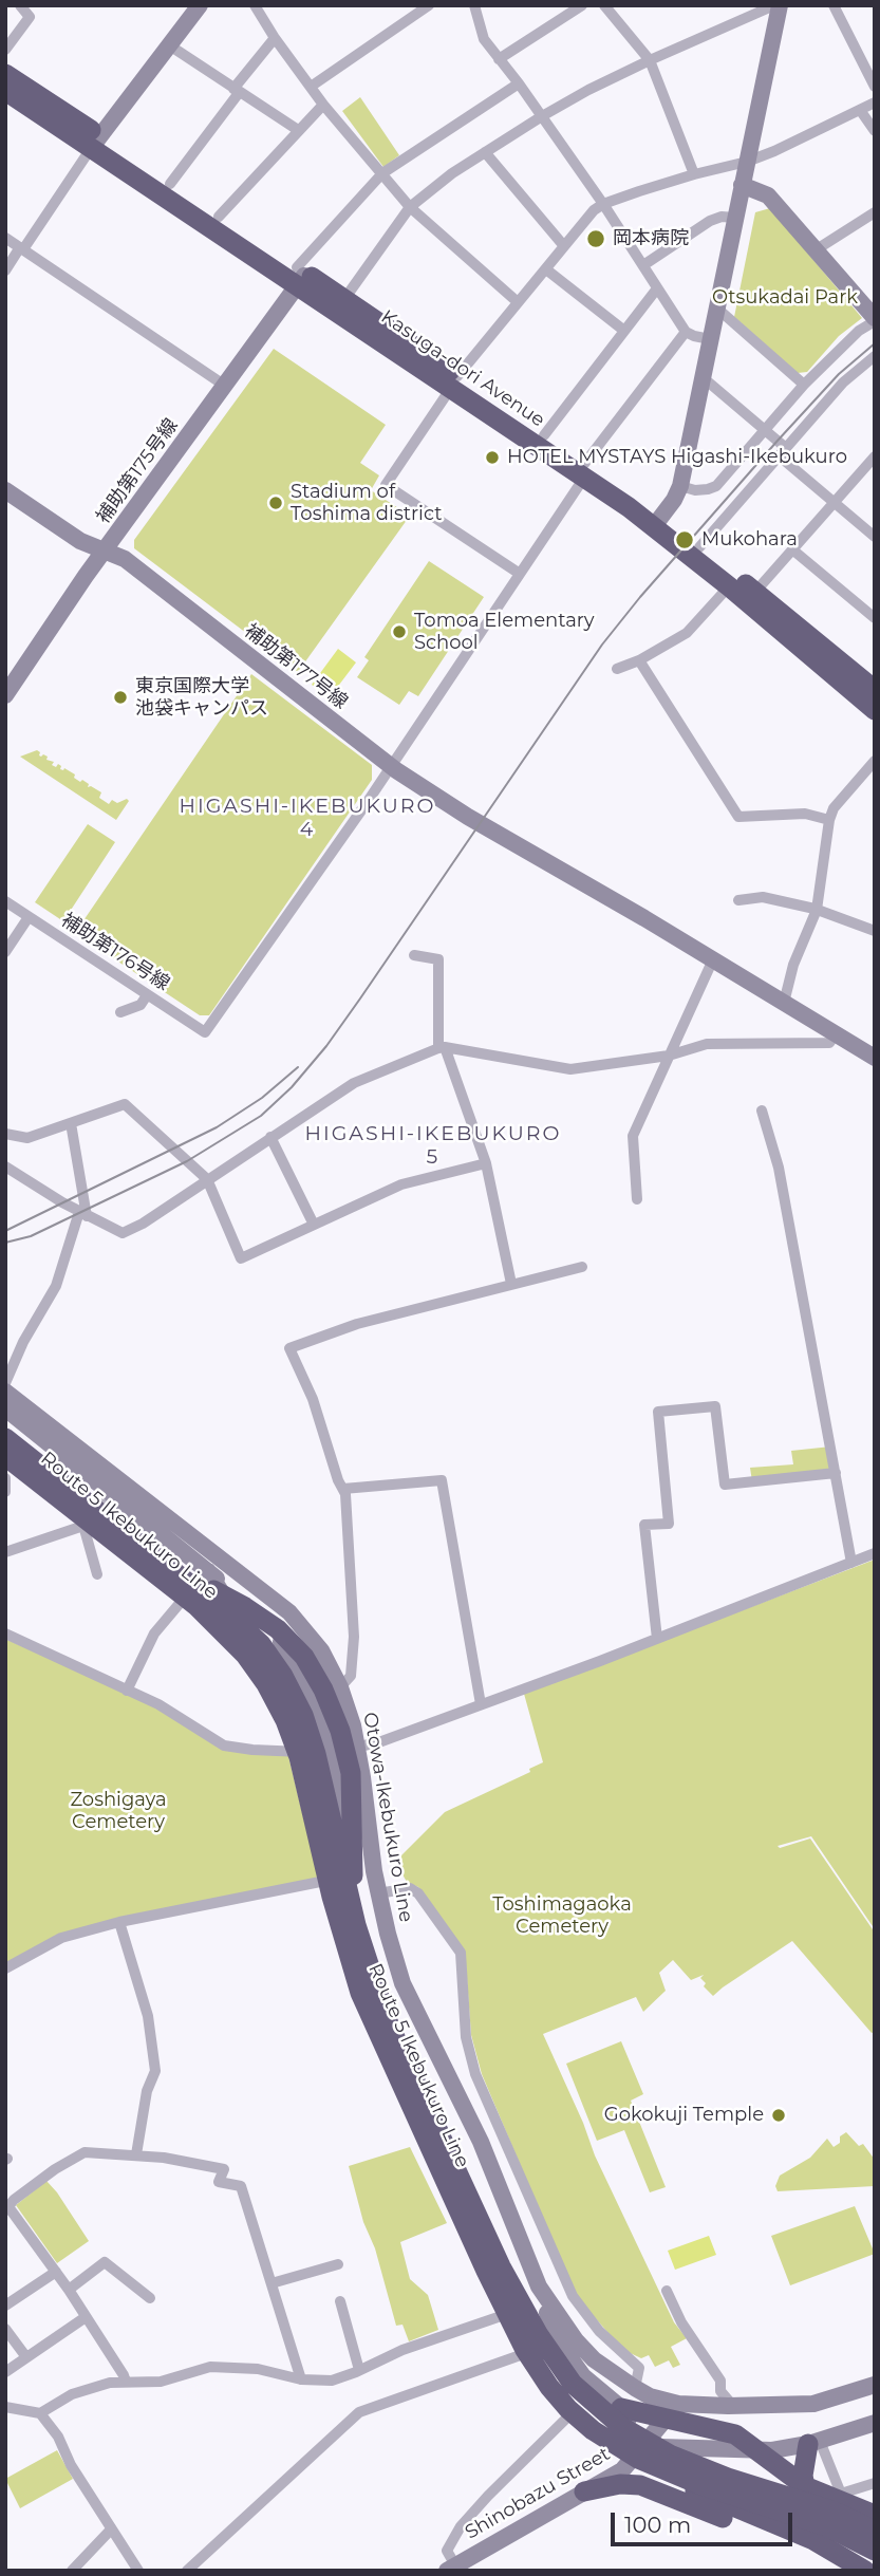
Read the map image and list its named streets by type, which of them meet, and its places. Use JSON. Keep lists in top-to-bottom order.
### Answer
{
  "streets": {
    "highway": ["Kasuga-dori Avenue", "Route 5 Ikebukuro Line"],
    "main road": [
      "補助第175号線",
      "補助第177号線",
      "Otowa-Ikebukuro Line",
      "Shinobazu Street"
    ],
    "street": ["補助第176号線"]
  },
  "crossings": [
    ["Kasuga-dori Avenue", "補助第175号線"],
    ["補助第175号線", "補助第177号線"],
    ["補助第177号線", "補助第176号線"],
    ["Otowa-Ikebukuro Line", "Shinobazu Street"]
  ],
  "districts": ["HIGASHI-IKEBUKURO 4", "HIGASHI-IKEBUKURO 5"],
  "parks": ["Otsukadai Park", "Zoshigaya Cemetery", "Toshimagaoka Cemetery"],
  "places": [
    "岡本病院",
    "HOTEL MYSTAYS Higashi-Ikebukuro",
    "Stadium of Toshima district",
    "Mukohara",
    "Tomoa Elementary School",
    "東京国際大学 池袋キャンパス",
    "Gokokuji Temple"
  ],
  "scale_bar": "100 m"
}
